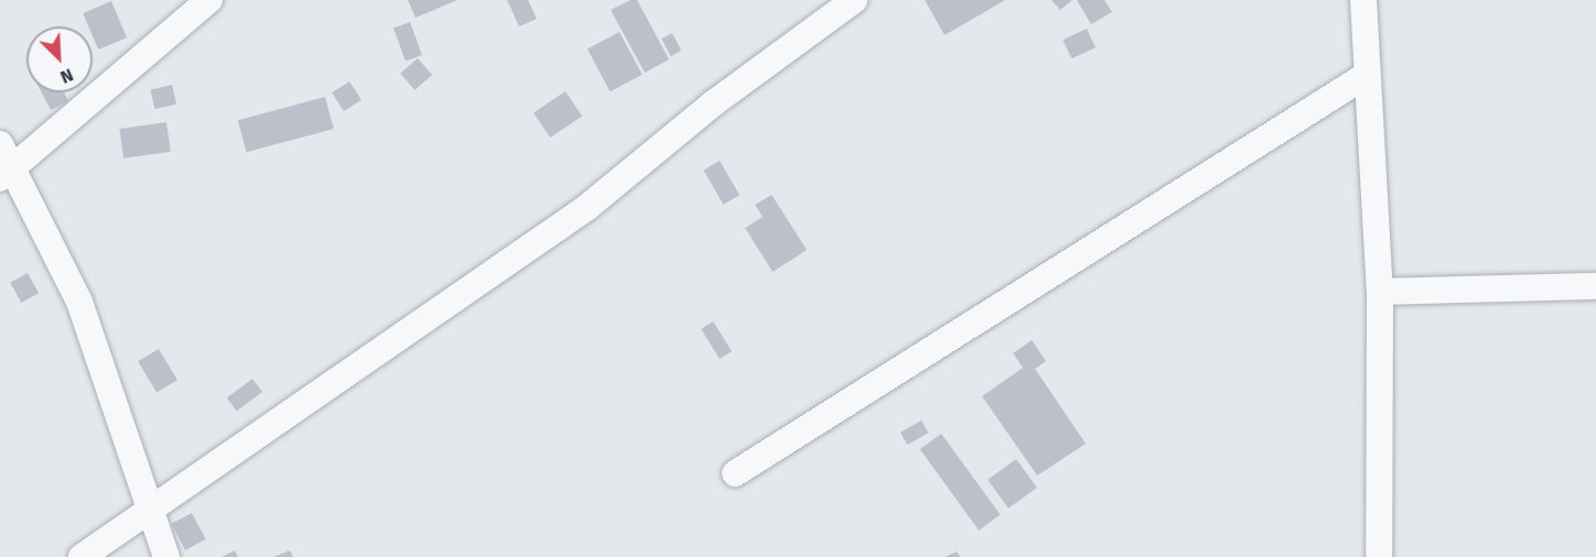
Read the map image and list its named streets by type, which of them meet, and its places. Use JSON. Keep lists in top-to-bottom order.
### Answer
{
  "north": "bottom right"
}
